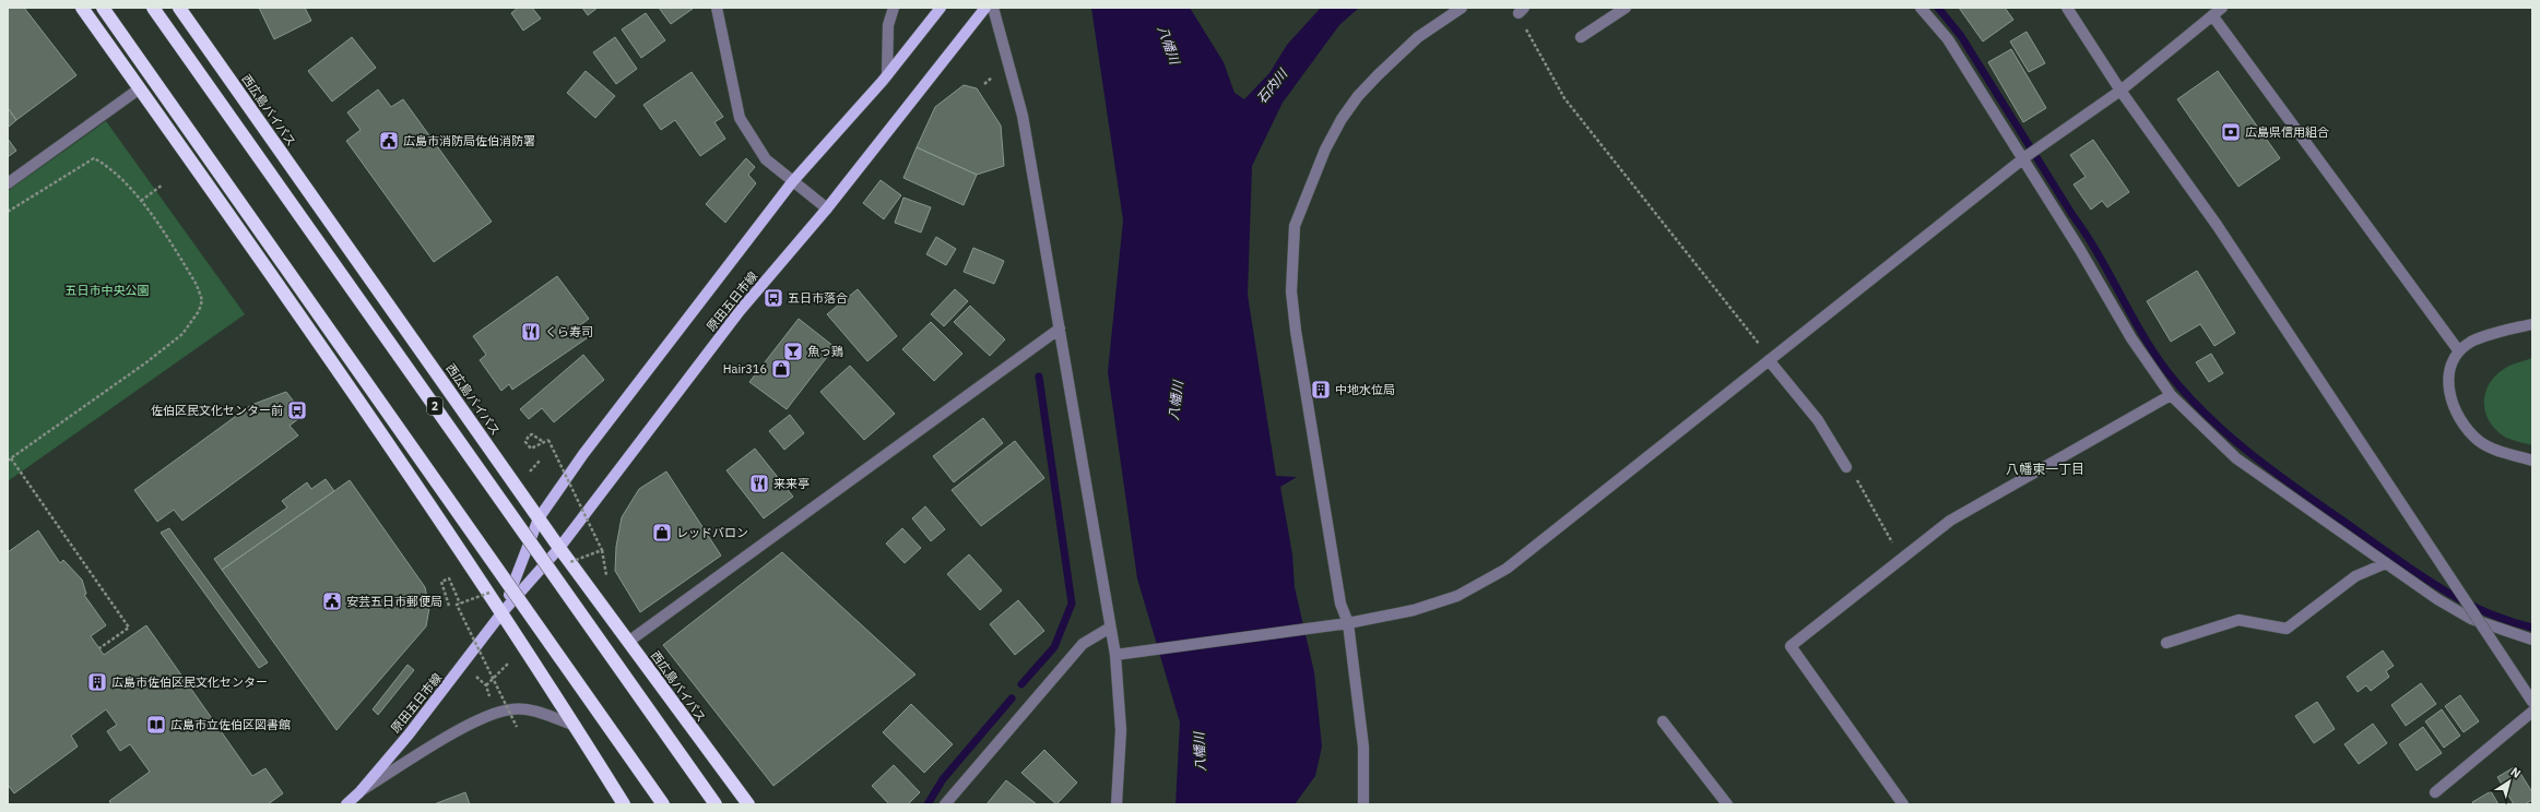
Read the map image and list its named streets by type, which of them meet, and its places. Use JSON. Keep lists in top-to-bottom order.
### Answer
{
  "streets": {
    "highway": ["西広島バイパス", "2"],
    "main road": ["原田五日市線"]
  },
  "crossings": [
    ["西広島バイパス", "原田五日市線"]
  ],
  "districts": ["八幡東一丁目"],
  "water": ["八幡川", "石内川"],
  "parks": ["五日市中央公園"],
  "places": {
    "bank": ["広島県信用組合"],
    "public building": ["広島市消防局佐伯消防署", "安芸五日市郵便局"],
    "bus stop": ["五日市落合", "佐伯区民文化センター前"],
    "restaurant": ["くら寿司", "来来亭"],
    "bar": ["魚っ鶏"],
    "shop": ["Hair316", "レッドバロン"],
    "building": ["中地水位局", "広島市佐伯区民文化センター"],
    "library": ["広島市立佐伯区図書館"]
  },
  "north": "top right"
}
